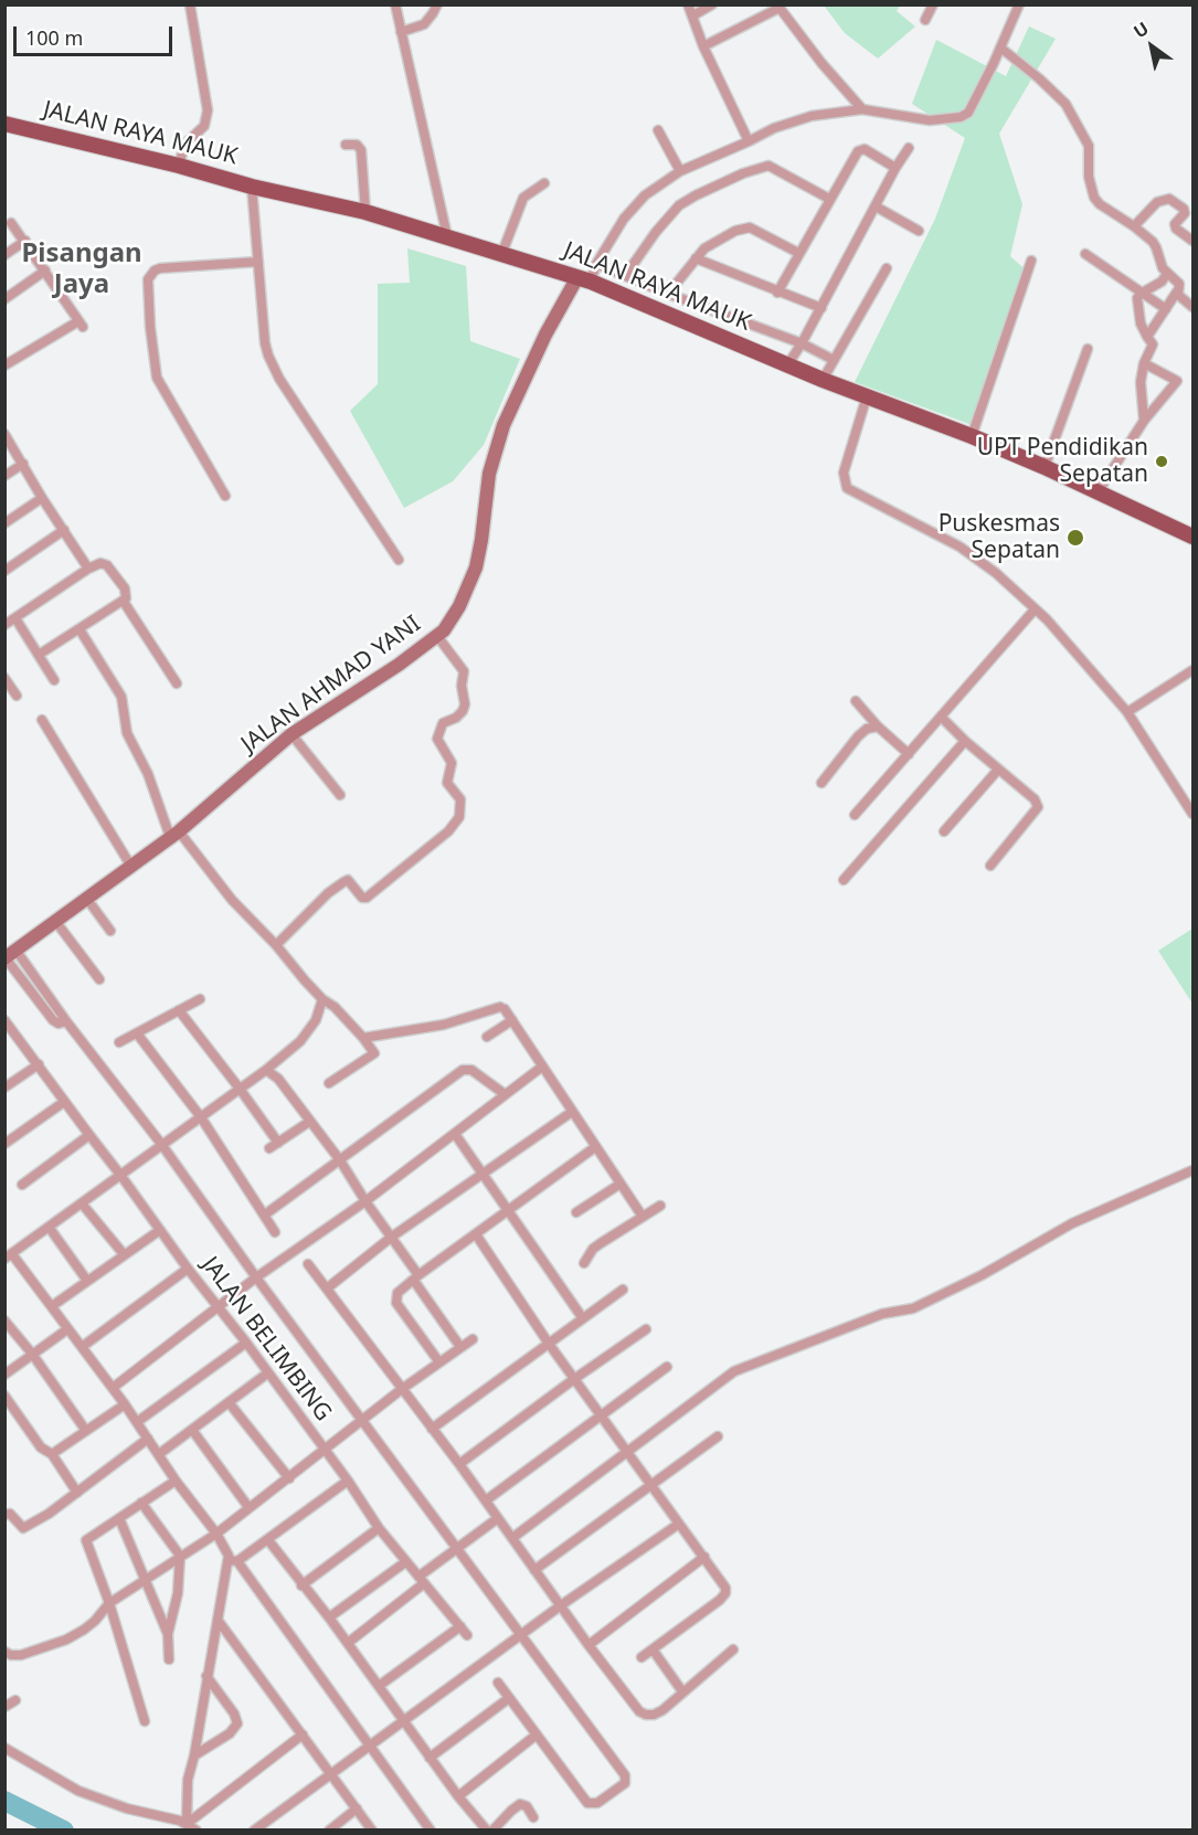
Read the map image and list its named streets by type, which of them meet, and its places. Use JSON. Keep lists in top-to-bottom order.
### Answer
{
  "streets": {
    "main road": ["JALAN RAYA MAUK"],
    "street": ["JALAN AHMAD YANI", "JALAN BELIMBING"]
  },
  "crossings": [
    ["JALAN RAYA MAUK", "JALAN AHMAD YANI"]
  ],
  "districts": ["Pisangan Jaya"],
  "places": ["UPT Pendidikan Sepatan", "Puskesmas Sepatan"],
  "scale_bar": "100 m",
  "north": "top left"
}
